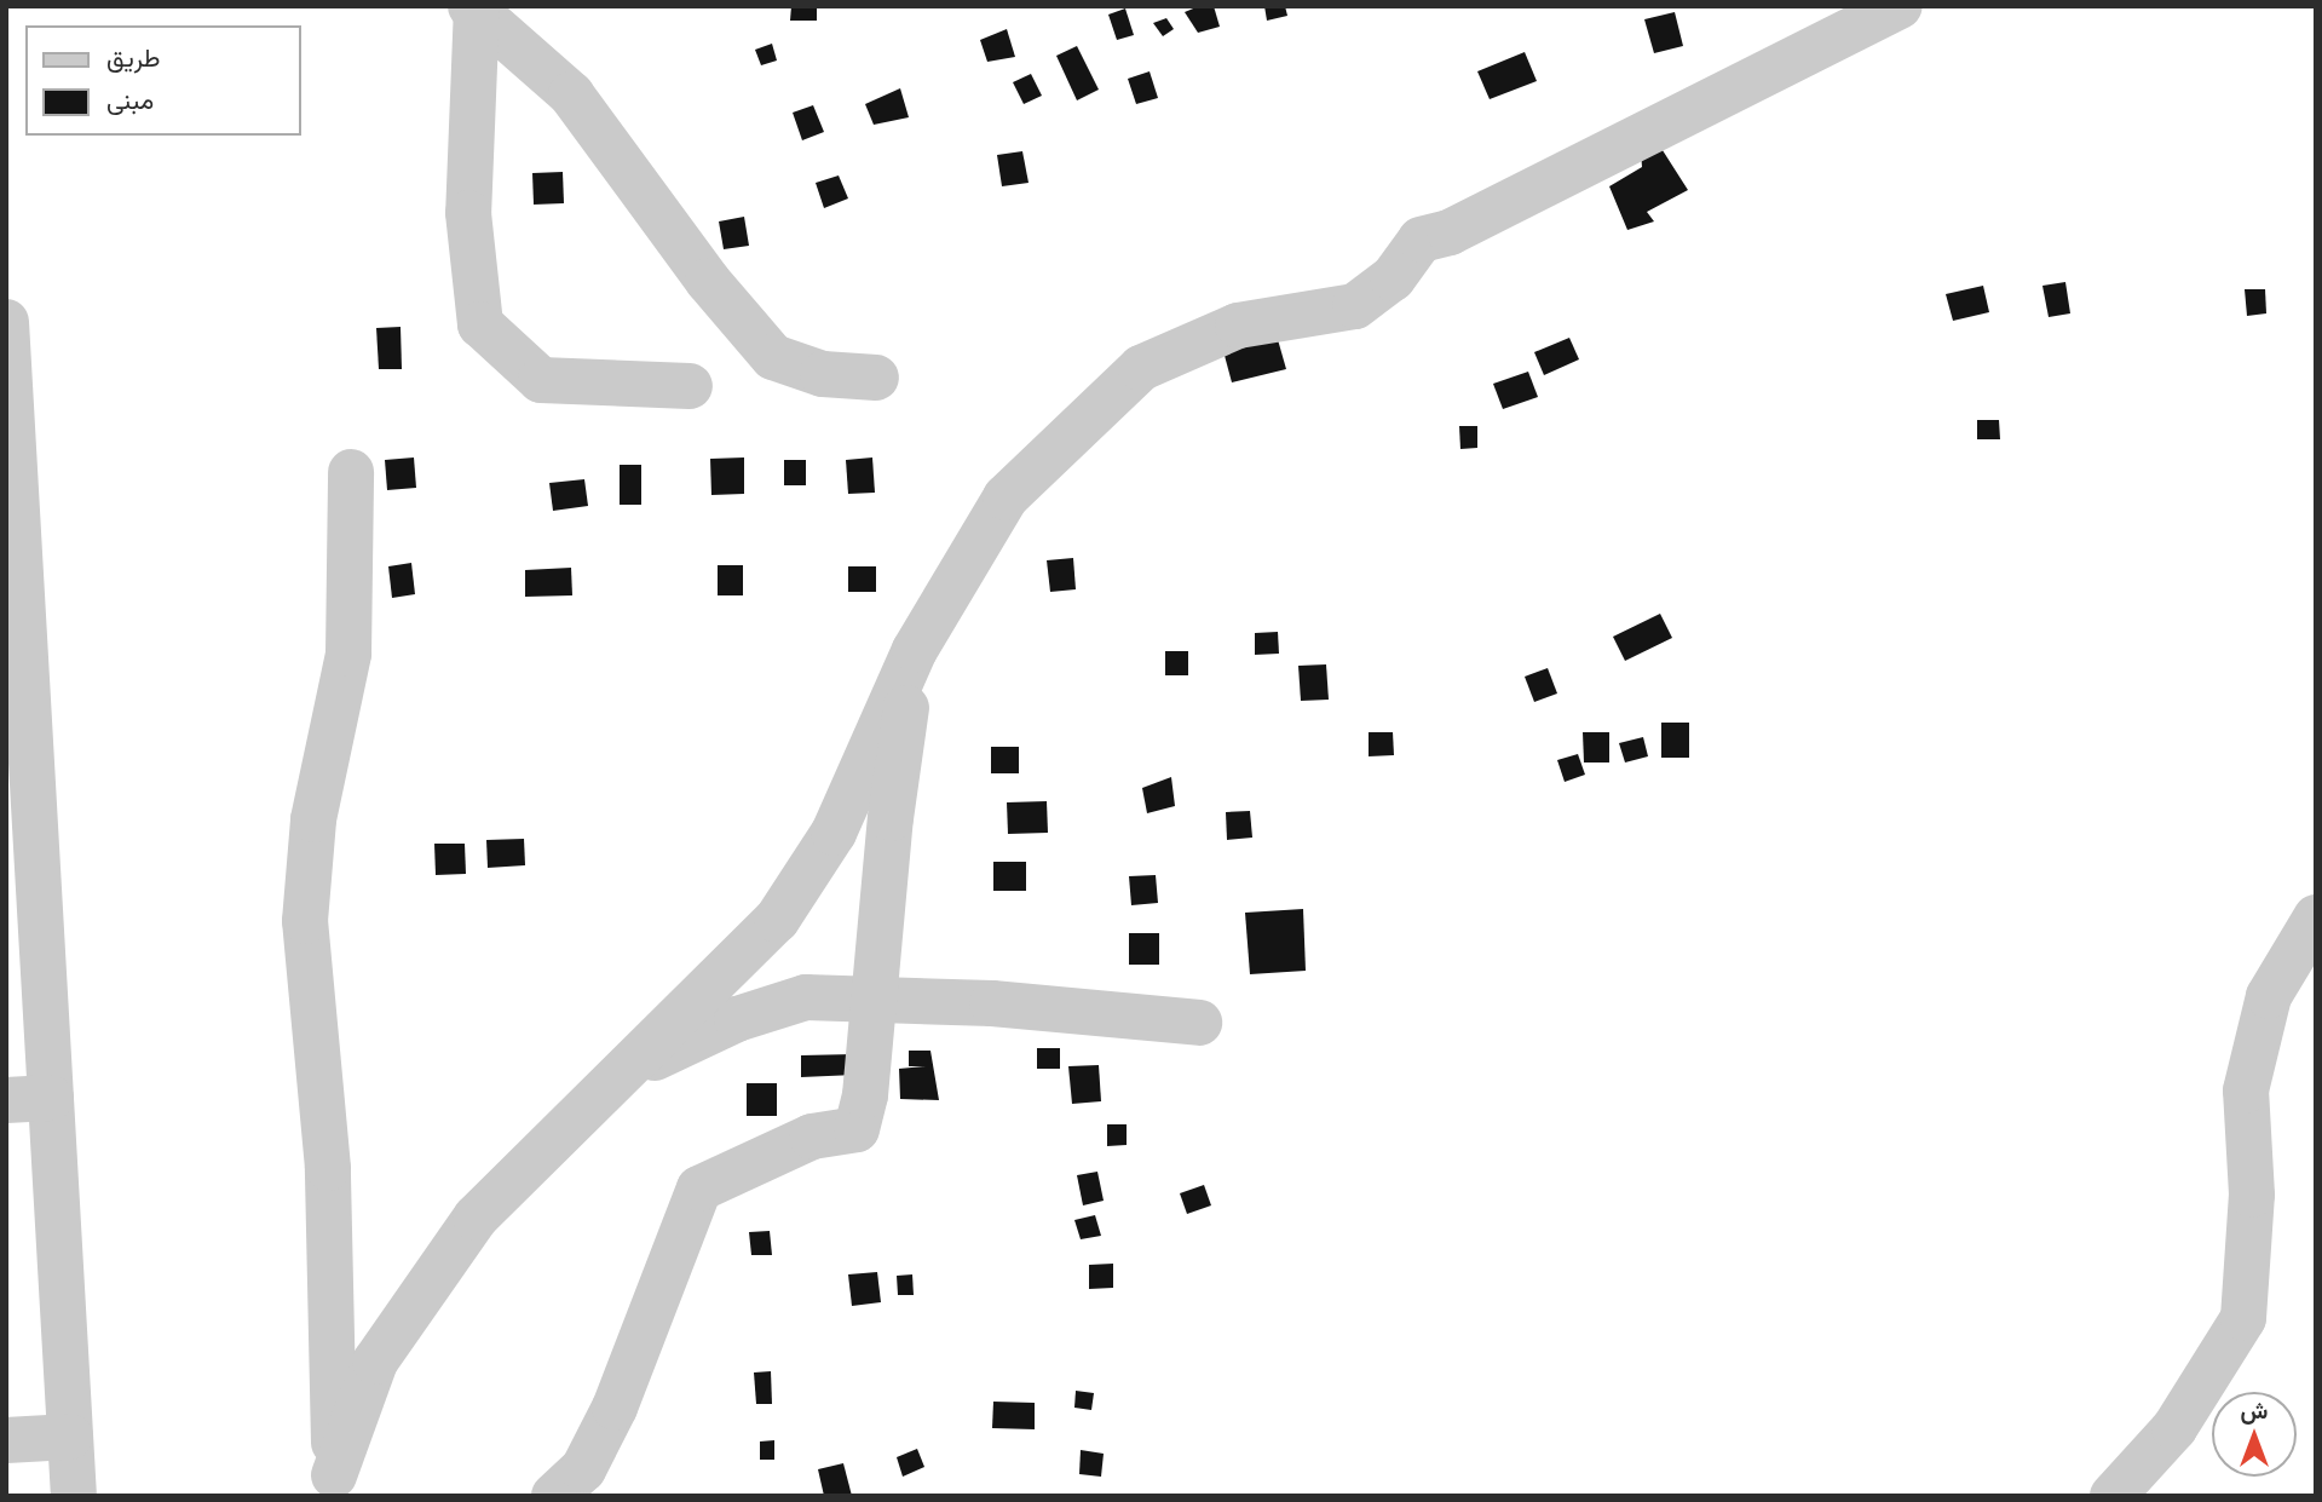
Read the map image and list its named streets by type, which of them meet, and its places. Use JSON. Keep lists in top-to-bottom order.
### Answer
{
  "legend": ["طريق", "مبنى"],
  "north": "top"
}
